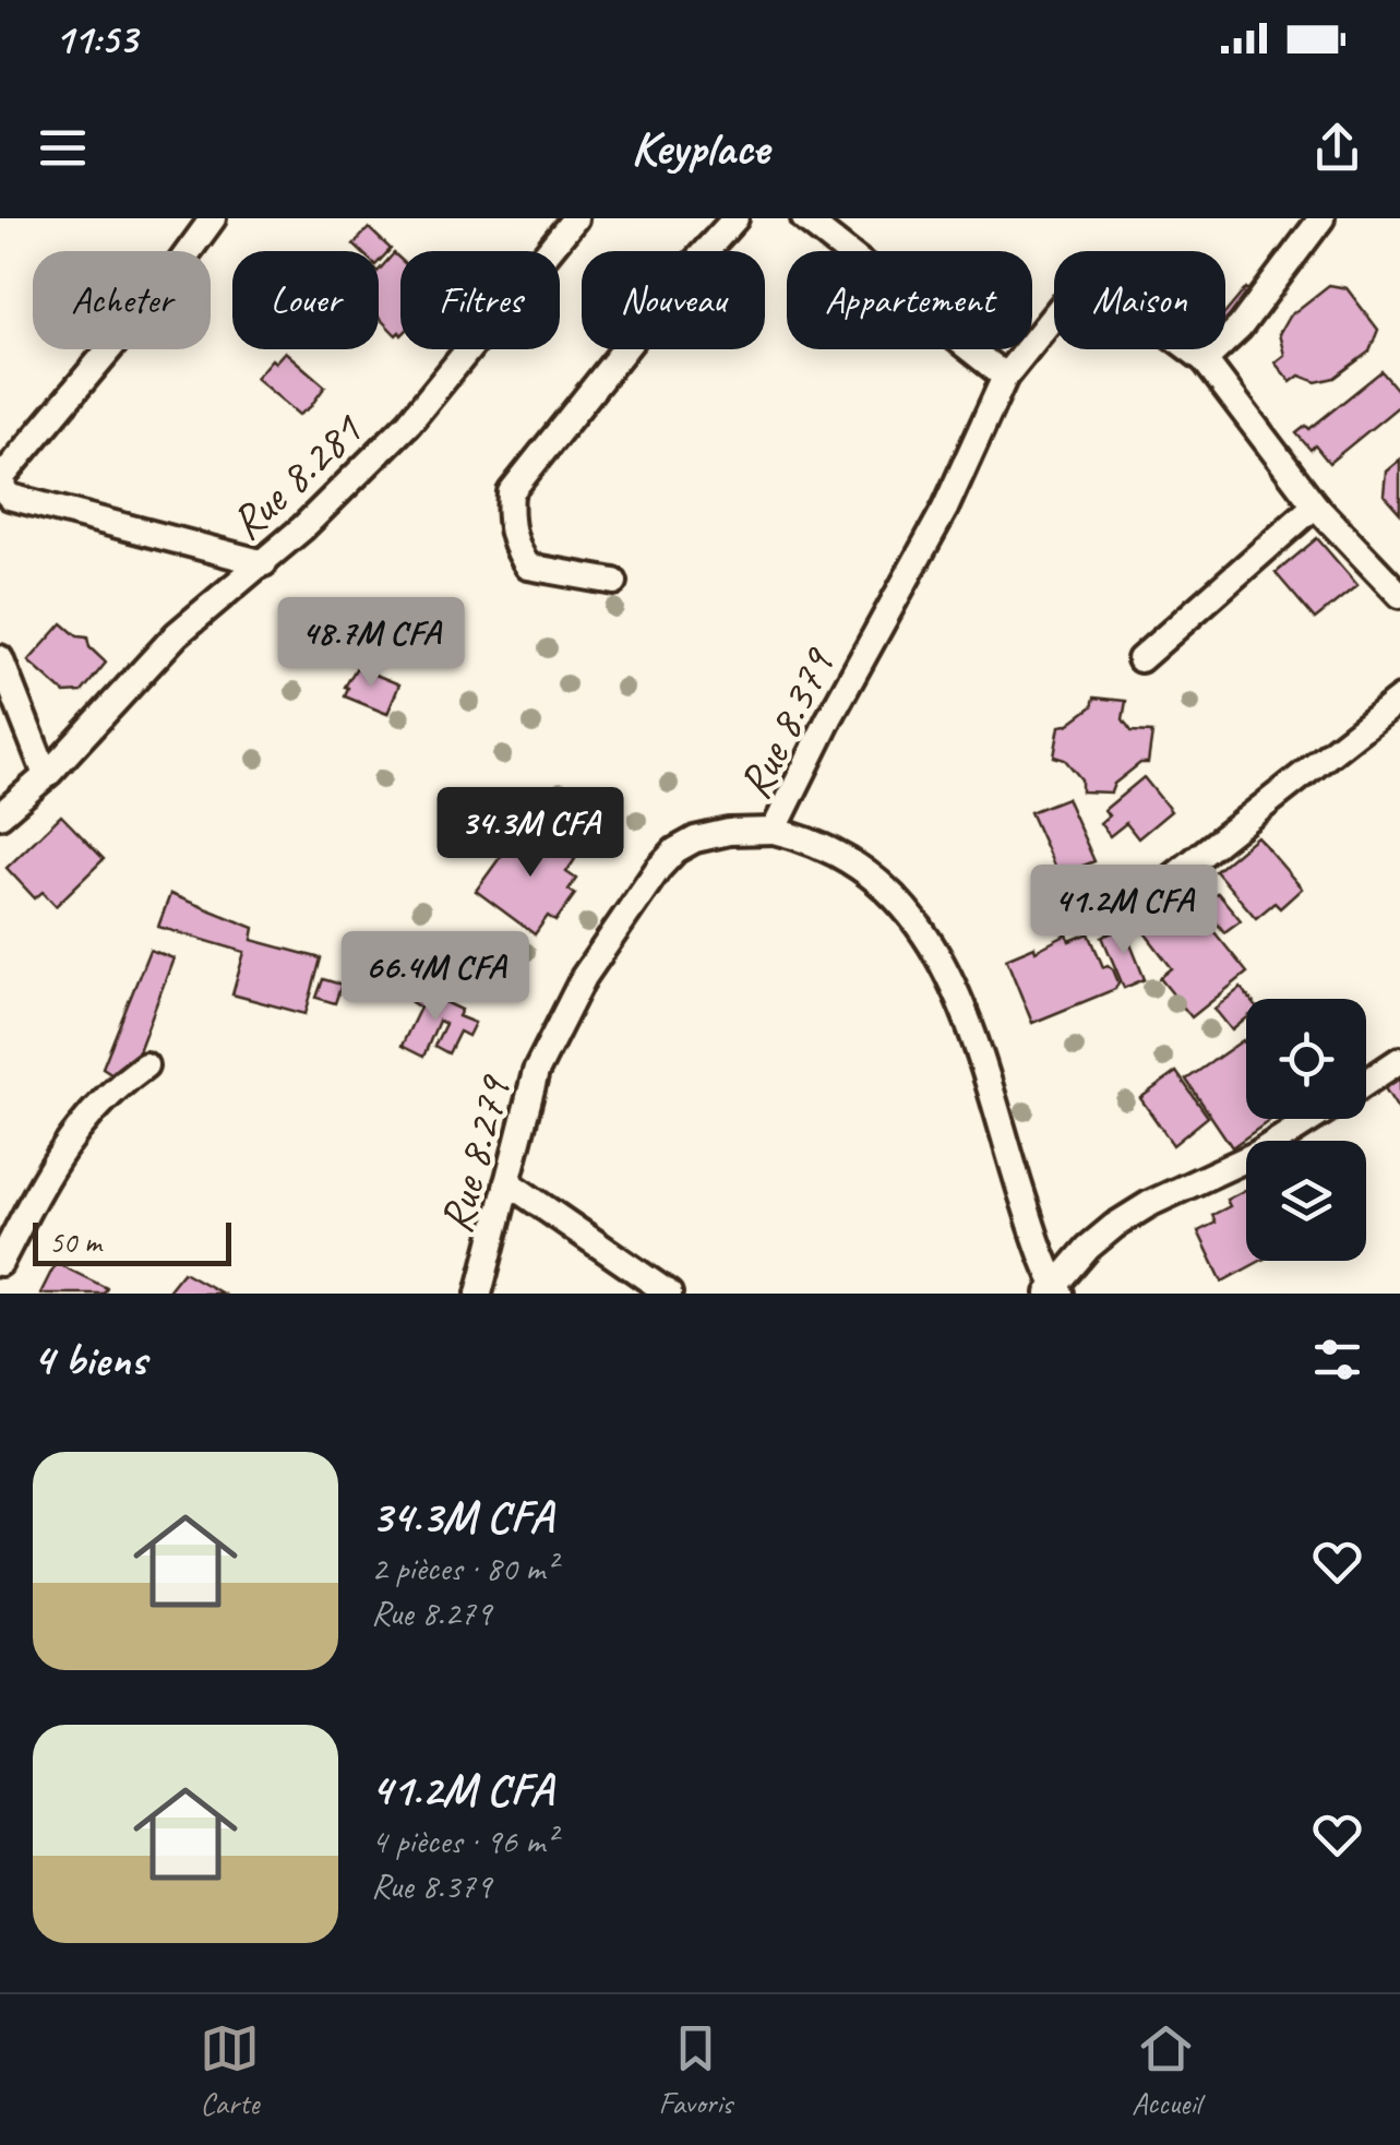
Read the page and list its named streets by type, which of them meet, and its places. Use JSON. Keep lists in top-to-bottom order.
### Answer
{
  "streets": {
    "street": ["Rue 8.281", "Rue 8.379", "Rue 8.279"]
  },
  "crossings": [
    ["Rue 8.379", "Rue 8.279"]
  ],
  "scale_bar": "50 m",
  "page": {
    "status": "11:53",
    "header": "Keyplace",
    "chip": [
      "Acheter",
      "Louer",
      "Filtres",
      "Nouveau",
      "Appartement",
      "Maison"
    ],
    "price": [
      "48.7M CFA",
      "34.3M CFA",
      "41.2M CFA",
      "66.4M CFA"
    ],
    "scale": "50 m",
    "heading": "4 biens",
    "list": [
      {
        "name": "34.3M CFA",
        "note": "2 pièces · 80 m² · Rue 8.279"
      },
      {
        "name": "41.2M CFA",
        "note": "4 pièces · 96 m² · Rue 8.379"
      }
    ],
    "tabs": ["Carte", "Favoris", "Accueil"]
  }
}
